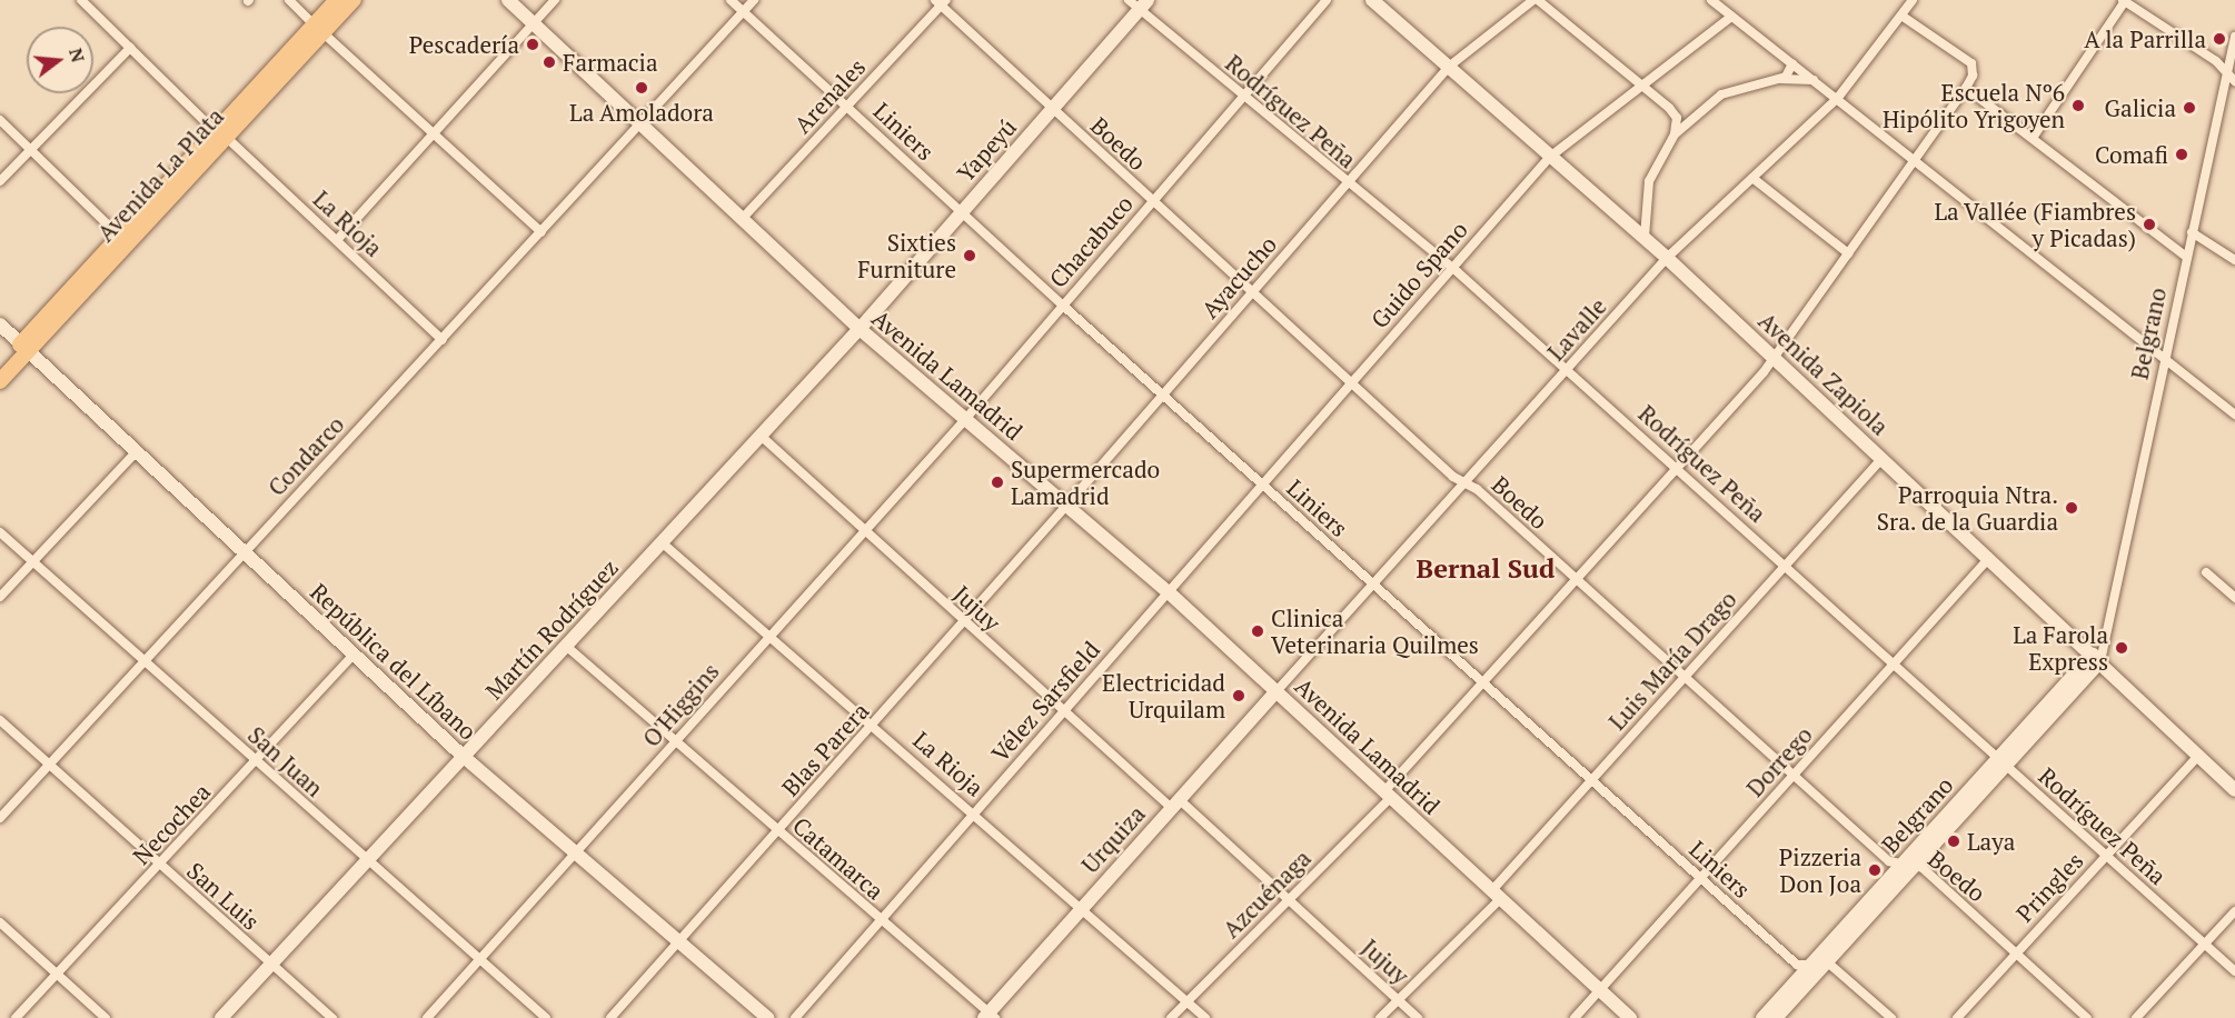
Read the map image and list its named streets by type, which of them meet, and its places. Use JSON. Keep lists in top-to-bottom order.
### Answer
{
  "streets": {
    "main road": ["Avenida La Plata"],
    "street": [
      "Arenales",
      "Rodríguez Peña",
      "Liniers",
      "Boedo",
      "Yapeyú",
      "La Rioja",
      "Chacabuco",
      "Guido Spano",
      "Ayacucho",
      "Lavalle",
      "Belgrano",
      "Avenida Zapiola",
      "Avenida Lamadrid",
      "Condarco",
      "Jujuy",
      "Martín Rodríguez",
      "Luis María Drago",
      "República del Líbano",
      "Vélez Sarsfield",
      "O'Higgins",
      "Blas Parera",
      "San Juan",
      "Dorrego",
      "Necochea",
      "Urquiza",
      "Catamarca",
      "Pringles",
      "Azcuénaga",
      "San Luis"
    ]
  },
  "crossings": [
    ["Arenales", "Liniers"],
    ["Arenales", "Boedo"],
    ["Arenales", "Avenida Lamadrid"],
    ["Rodríguez Peña", "Yapeyú"],
    ["Rodríguez Peña", "Chacabuco"],
    ["Rodríguez Peña", "Guido Spano"],
    ["Rodríguez Peña", "Ayacucho"],
    ["Rodríguez Peña", "Lavalle"],
    ["Rodríguez Peña", "Belgrano"],
    ["Rodríguez Peña", "Luis María Drago"],
    ["Rodríguez Peña", "Dorrego"],
    ["Rodríguez Peña", "Pringles"],
    ["Rodríguez Peña", "Azcuénaga"],
    ["Liniers", "Yapeyú"],
    ["Liniers", "Chacabuco"],
    ["Liniers", "Guido Spano"],
    ["Liniers", "Ayacucho"],
    ["Liniers", "Lavalle"],
    ["Liniers", "Belgrano"],
    ["Liniers", "Condarco"],
    ["Liniers", "Luis María Drago"],
    ["Liniers", "Dorrego"],
    ["Liniers", "Azcuénaga"],
    ["Boedo", "Yapeyú"],
    ["Boedo", "Chacabuco"],
    ["Boedo", "Guido Spano"],
    ["Boedo", "Ayacucho"],
    ["Boedo", "Lavalle"],
    ["Boedo", "Belgrano"],
    ["Boedo", "Luis María Drago"],
    ["Boedo", "Dorrego"],
    ["Boedo", "Pringles"],
    ["Boedo", "Azcuénaga"],
    ["Yapeyú", "Avenida Lamadrid"],
    ["Yapeyú", "Martín Rodríguez"],
    ["Avenida La Plata", "La Rioja"],
    ["Avenida La Plata", "República del Líbano"],
    ["La Rioja", "Condarco"],
    ["La Rioja", "Martín Rodríguez"],
    ["La Rioja", "Vélez Sarsfield"],
    ["La Rioja", "O'Higgins"],
    ["La Rioja", "Blas Parera"],
    ["La Rioja", "Urquiza"],
    ["La Rioja", "Azcuénaga"],
    ["Chacabuco", "Avenida Lamadrid"],
    ["Chacabuco", "O'Higgins"],
    ["Guido Spano", "Avenida Zapiola"],
    ["Guido Spano", "Avenida Lamadrid"],
    ["Guido Spano", "Vélez Sarsfield"],
    ["Ayacucho", "Avenida Zapiola"],
    ["Ayacucho", "Avenida Lamadrid"],
    ["Ayacucho", "Blas Parera"],
    ["Lavalle", "Avenida Zapiola"],
    ["Lavalle", "Avenida Lamadrid"],
    ["Lavalle", "Urquiza"],
    ["Lavalle", "Azcuénaga"],
    ["Belgrano", "Avenida Zapiola"],
    ["Avenida Zapiola", "Luis María Drago"],
    ["Avenida Zapiola", "Dorrego"],
    ["Avenida Zapiola", "Pringles"],
    ["Avenida Zapiola", "Azcuénaga"],
    ["Avenida Lamadrid", "Condarco"],
    ["Avenida Lamadrid", "Martín Rodríguez"],
    ["Avenida Lamadrid", "Luis María Drago"],
    ["Avenida Lamadrid", "Vélez Sarsfield"],
    ["Avenida Lamadrid", "O'Higgins"],
    ["Avenida Lamadrid", "Blas Parera"],
    ["Avenida Lamadrid", "Dorrego"],
    ["Avenida Lamadrid", "Urquiza"],
    ["Avenida Lamadrid", "Azcuénaga"],
    ["Condarco", "República del Líbano"],
    ["Condarco", "San Juan"],
    ["Condarco", "San Luis"],
    ["Jujuy", "Martín Rodríguez"],
    ["Jujuy", "Luis María Drago"],
    ["Jujuy", "Vélez Sarsfield"],
    ["Jujuy", "O'Higgins"],
    ["Jujuy", "Blas Parera"],
    ["Jujuy", "Urquiza"],
    ["Jujuy", "Azcuénaga"],
    ["Martín Rodríguez", "República del Líbano"],
    ["Martín Rodríguez", "San Juan"],
    ["Martín Rodríguez", "Catamarca"],
    ["Martín Rodríguez", "San Luis"],
    ["República del Líbano", "O'Higgins"],
    ["República del Líbano", "Blas Parera"],
    ["República del Líbano", "Necochea"],
    ["Vélez Sarsfield", "Catamarca"],
    ["O'Higgins", "San Juan"],
    ["O'Higgins", "Catamarca"],
    ["Blas Parera", "Catamarca"],
    ["San Juan", "Necochea"],
    ["Necochea", "San Luis"],
    ["Urquiza", "Catamarca"]
  ],
  "districts": ["Bernal Sud"],
  "places": [
    "A la Parrilla",
    "Pescadería",
    "Farmacia",
    "La Amoladora",
    "Escuela Nº6 Hipólito Yrigoyen",
    "Galicia",
    "Comafi",
    "La Vallée (Fiambres y Picadas)",
    "Sixties Furniture",
    "Supermercado Lamadrid",
    "Parroquia Ntra. Sra. de la Guardia",
    "Clinica Veterinaria Quilmes",
    "La Farola Express",
    "Electricidad Urquilam",
    "Laya",
    "Pizzeria Don Joa"
  ],
  "north": "right"
}
